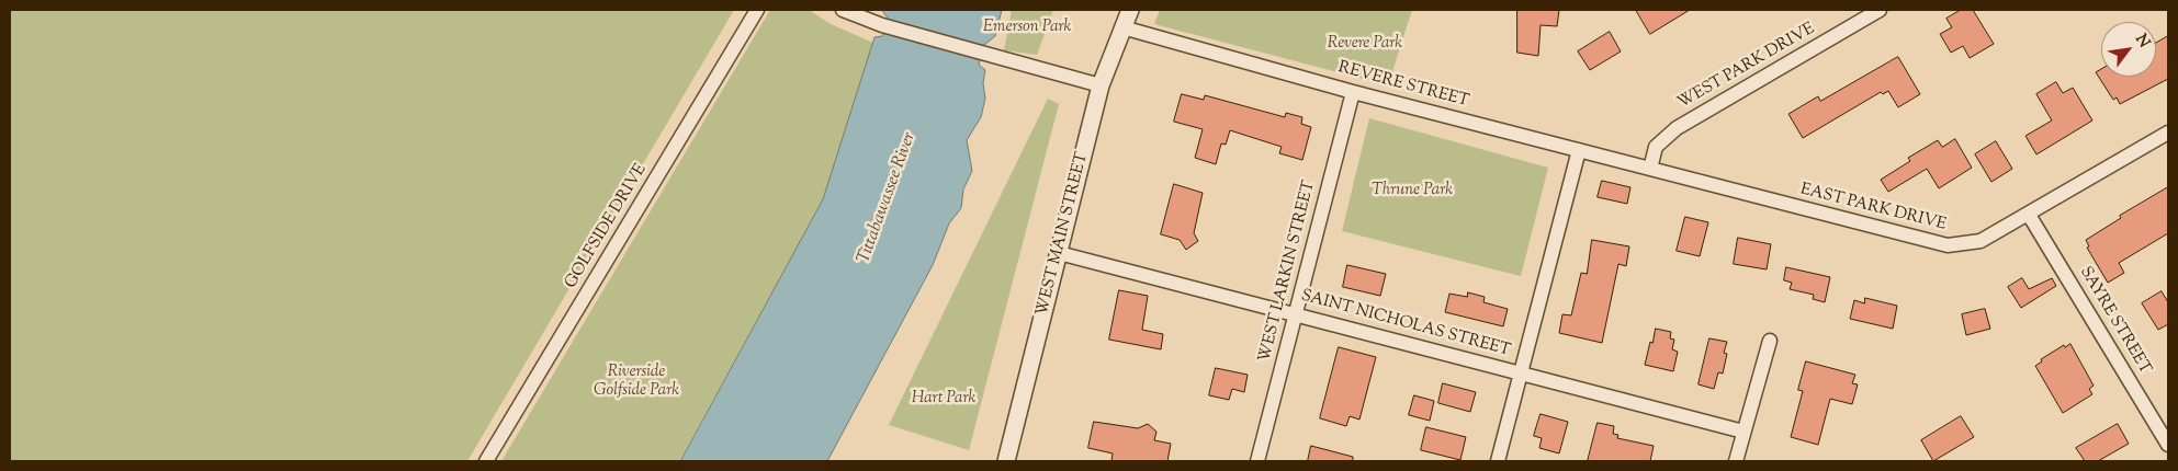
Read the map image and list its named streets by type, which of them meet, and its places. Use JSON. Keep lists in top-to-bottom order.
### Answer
{
  "streets": {
    "street": [
      "WEST PARK DRIVE",
      "REVERE STREET",
      "EAST PARK DRIVE",
      "GOLFSIDE DRIVE",
      "WEST MAIN STREET",
      "WEST LARKIN STREET",
      "SAYRE STREET",
      "SAINT NICHOLAS STREET"
    ]
  },
  "crossings": [
    ["WEST PARK DRIVE", "REVERE STREET"],
    ["REVERE STREET", "EAST PARK DRIVE"],
    ["REVERE STREET", "WEST MAIN STREET"],
    ["REVERE STREET", "WEST LARKIN STREET"],
    ["EAST PARK DRIVE", "SAYRE STREET"],
    ["WEST MAIN STREET", "SAINT NICHOLAS STREET"],
    ["WEST LARKIN STREET", "SAINT NICHOLAS STREET"]
  ],
  "water": ["Tittabawassee River"],
  "parks": [
    "Emerson Park",
    "Revere Park",
    "Thrune Park",
    "Riverside Golfside Park",
    "Hart Park"
  ],
  "north": "top right"
}
